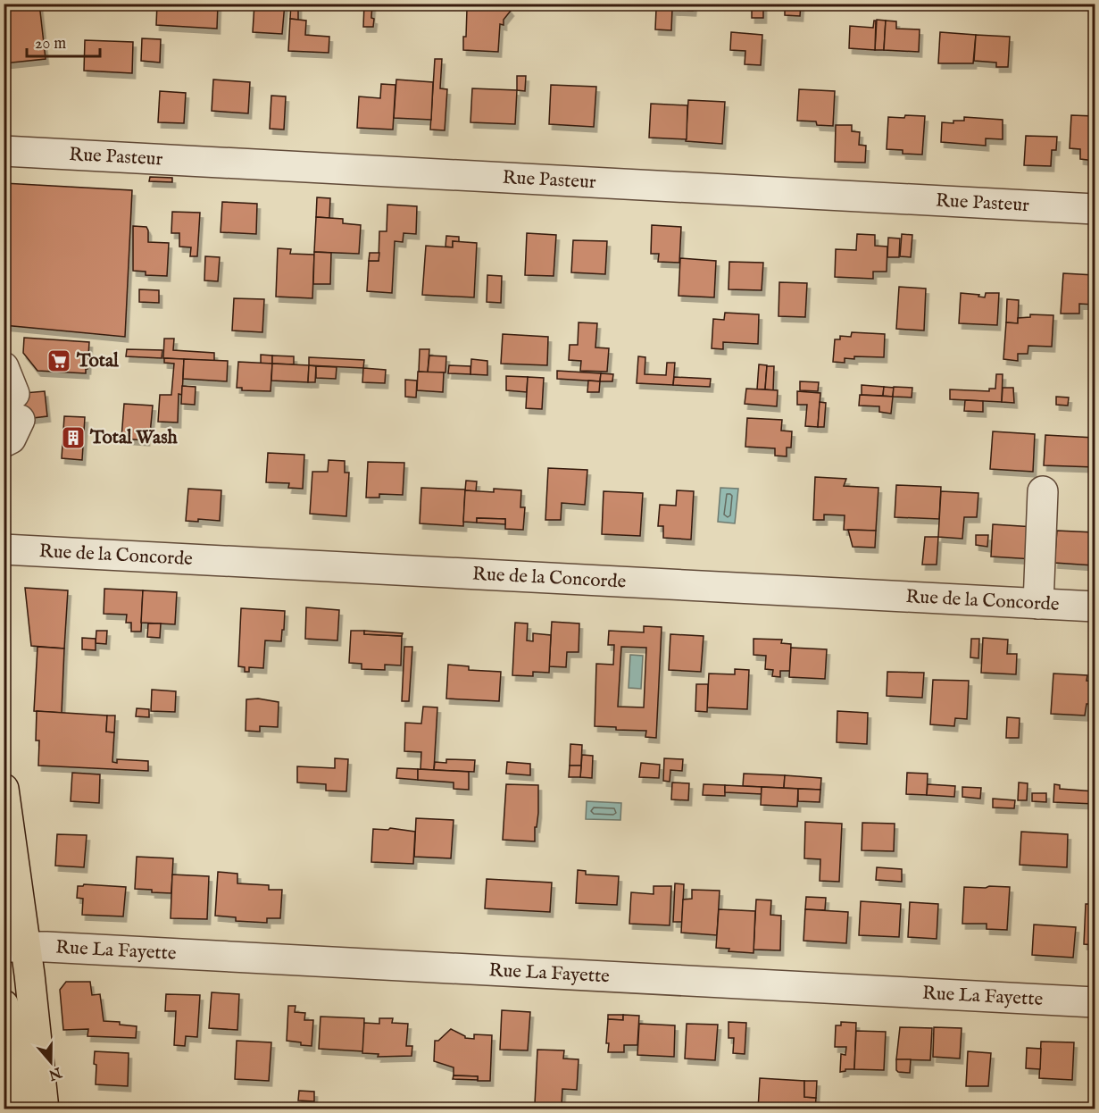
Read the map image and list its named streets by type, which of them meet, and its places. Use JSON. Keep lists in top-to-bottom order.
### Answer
{
  "streets": {
    "street": ["Rue Pasteur", "Rue de la Concorde", "Rue La Fayette"]
  },
  "places": {
    "supermarket": ["Total"],
    "building": ["Total Wash"]
  },
  "scale_bar": "20 m",
  "north": "bottom"
}
